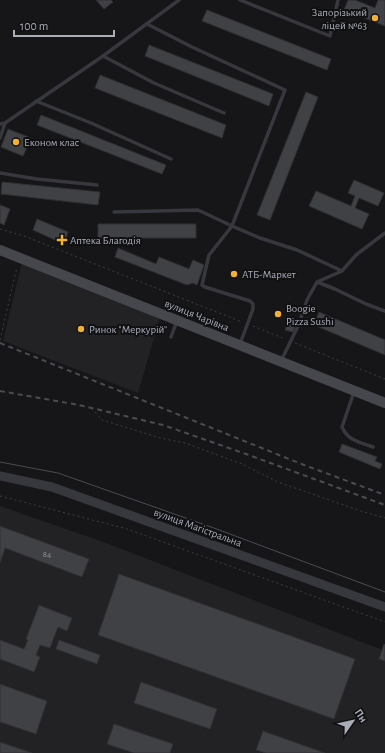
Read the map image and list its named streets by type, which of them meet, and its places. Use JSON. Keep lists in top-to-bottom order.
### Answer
{
  "streets": {
    "main road": ["вулиця Чарівна"],
    "street": ["вулиця Магістральна"]
  },
  "places": {
    "other": [
      "Запорізький ліцей №63",
      "Економ клас",
      "АТБ-Маркет",
      "Boogie Pizza Sushi",
      "Ринок \"Меркурій\""
    ],
    "health": ["Аптека Благодія"]
  },
  "house_numbers": ["84"],
  "scale_bar": "100 m",
  "north": "top right"
}
